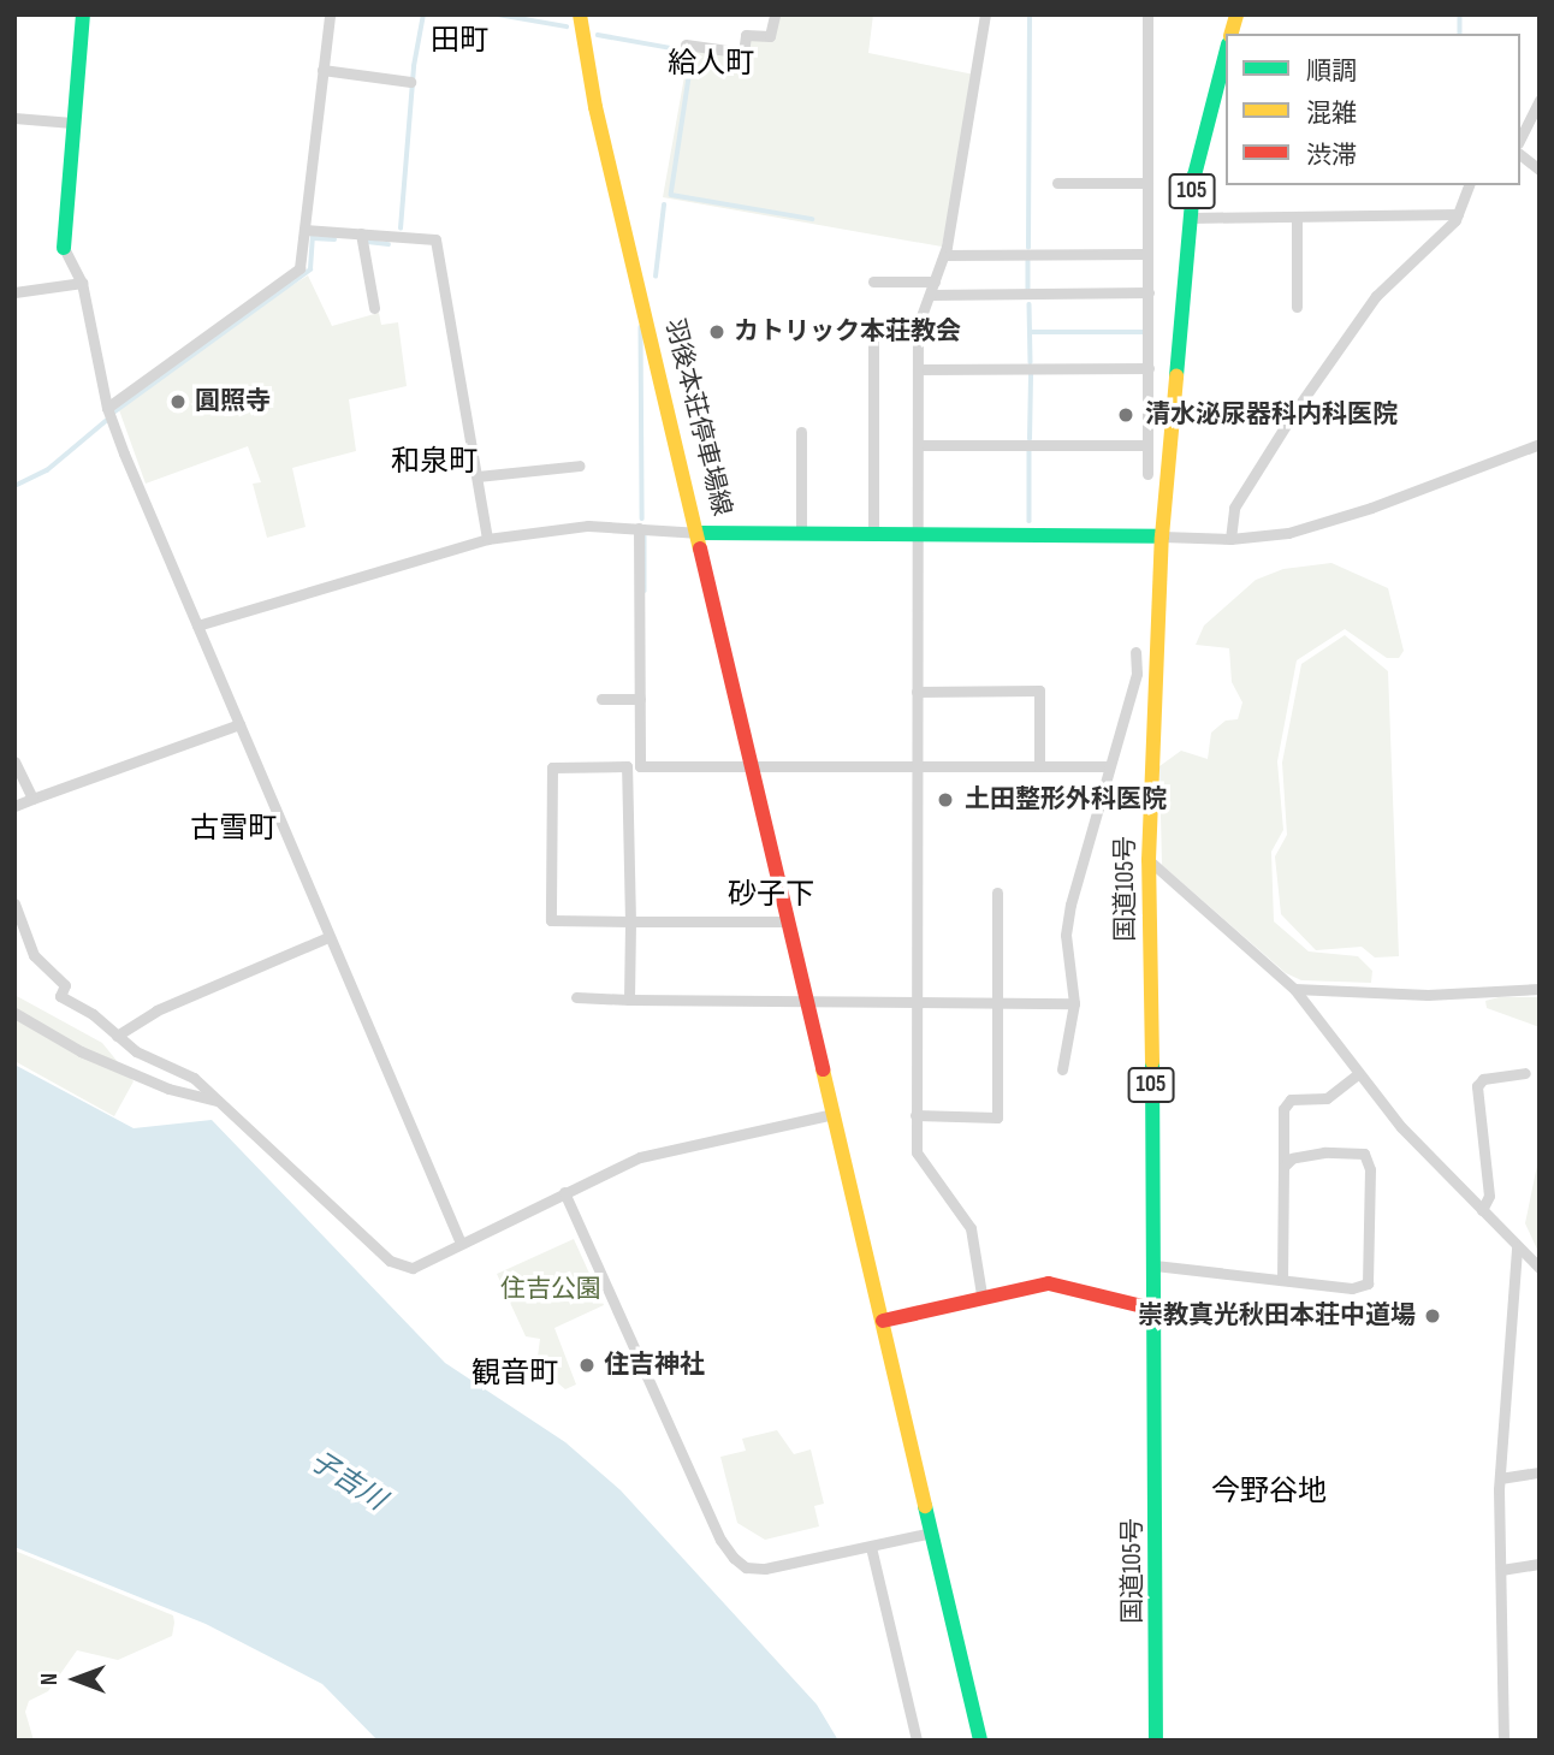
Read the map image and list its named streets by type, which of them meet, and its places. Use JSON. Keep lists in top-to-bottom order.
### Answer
{
  "streets": {
    "main road": ["105", "羽後本荘停車場線", "国道105号"]
  },
  "crossings": [
    ["羽後本荘停車場線", "国道105号"]
  ],
  "districts": [
    "田町",
    "給人町",
    "和泉町",
    "古雪町",
    "砂子下",
    "観音町",
    "今野谷地"
  ],
  "water": ["子吉川"],
  "parks": ["住吉公園"],
  "places": [
    "カトリック本荘教会",
    "圓照寺",
    "清水泌尿器科内科医院",
    "土田整形外科医院",
    "崇教真光秋田本荘中道場",
    "住吉神社"
  ],
  "legend": ["順調", "混雑", "渋滞"],
  "north": "left"
}
